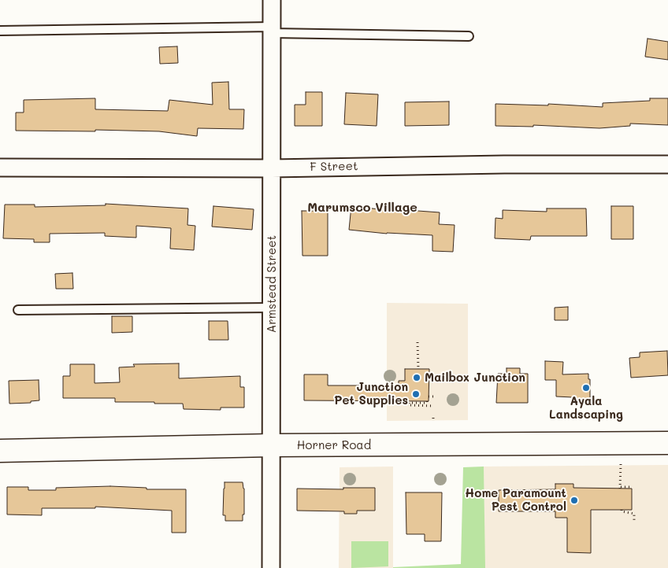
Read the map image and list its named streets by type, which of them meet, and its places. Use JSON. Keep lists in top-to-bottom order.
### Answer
{
  "streets": {
    "main road": ["Horner Road"],
    "street": ["F Street", "Armstead Street"]
  },
  "crossings": [
    ["F Street", "Armstead Street"],
    ["Armstead Street", "Horner Road"]
  ],
  "districts": ["Marumsco Village"],
  "places": [
    "Mailbox Junction",
    "Ayala Landscaping",
    "Junction Pet Supplies",
    "Home Paramount Pest Control"
  ]
}
